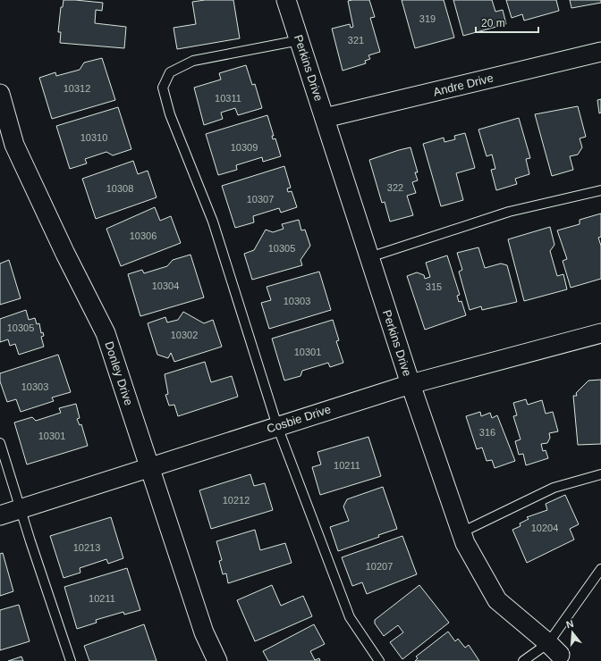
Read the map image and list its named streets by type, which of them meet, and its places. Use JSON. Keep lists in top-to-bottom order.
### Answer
{
  "streets": {
    "street": [
      "Perkins Drive",
      "Andre Drive",
      "Donley Drive",
      "Cosbie Drive"
    ]
  },
  "crossings": [
    ["Perkins Drive", "Andre Drive"],
    ["Perkins Drive", "Cosbie Drive"],
    ["Donley Drive", "Cosbie Drive"]
  ],
  "house_numbers": [
    "319",
    "321",
    "10312",
    "10311",
    "10310",
    "10309",
    "322",
    "10308",
    "10307",
    "10306",
    "10305",
    "10304",
    "315",
    "10303",
    "10305",
    "10302",
    "10301",
    "10303",
    "316",
    "10301",
    "10211",
    "10212",
    "10204",
    "10213",
    "10207",
    "10211"
  ],
  "scale_bar": "20 m",
  "north": "top"
}
